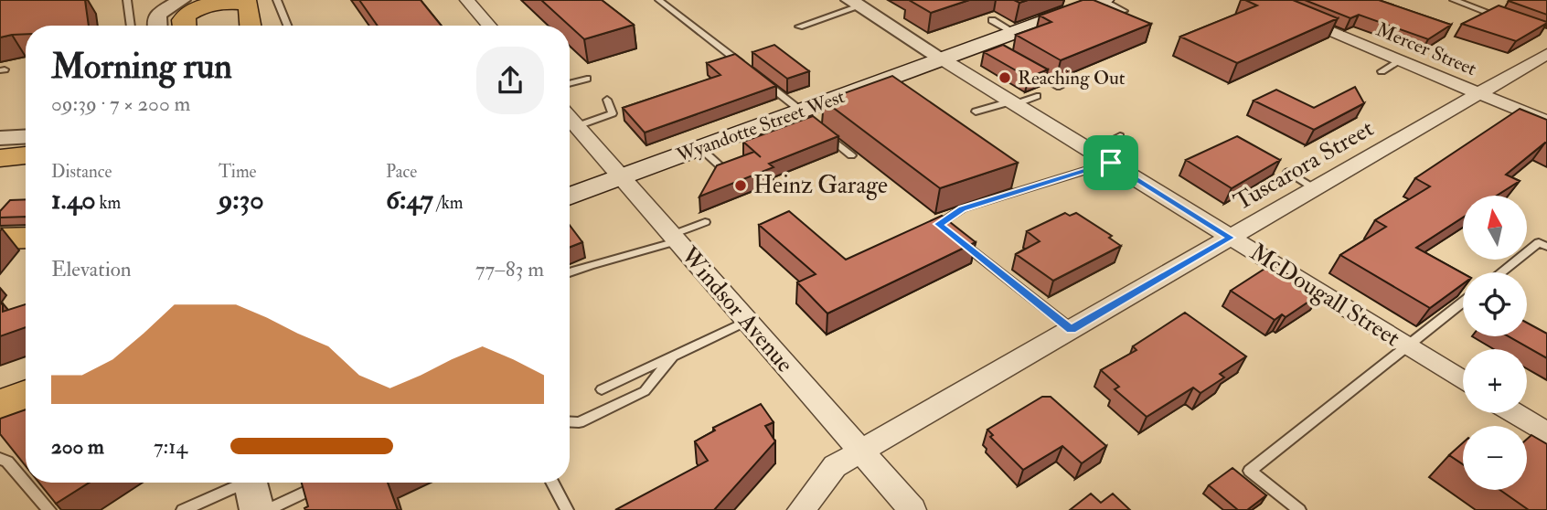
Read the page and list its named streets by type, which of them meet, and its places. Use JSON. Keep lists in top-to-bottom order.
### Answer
{
  "streets": {
    "main road": ["Wyandotte Street West"],
    "street": [
      "Mercer Street",
      "Tuscarora Street",
      "McDougall Street",
      "Windsor Avenue"
    ]
  },
  "crossings": [
    ["Mercer Street", "Tuscarora Street"],
    ["Wyandotte Street West", "McDougall Street"],
    ["Wyandotte Street West", "Windsor Avenue"],
    ["Tuscarora Street", "McDougall Street"],
    ["Tuscarora Street", "Windsor Avenue"]
  ],
  "places": ["Reaching Out", "Heinz Garage"],
  "north": "top",
  "page": {
    "heading": ["Morning run", "09:39 · 7 × 200 m"],
    "stats": [
      ["Distance", "1.40 km"],
      ["Time", "9:30"],
      ["Pace", "6:47 /km"]
    ],
    "map_buttons": ["+", "−"],
    "chart": ["Elevation", "77–83 m"],
    "list": [
      {
        "name": "200 m",
        "note": "7:14"
      }
    ]
  }
}
